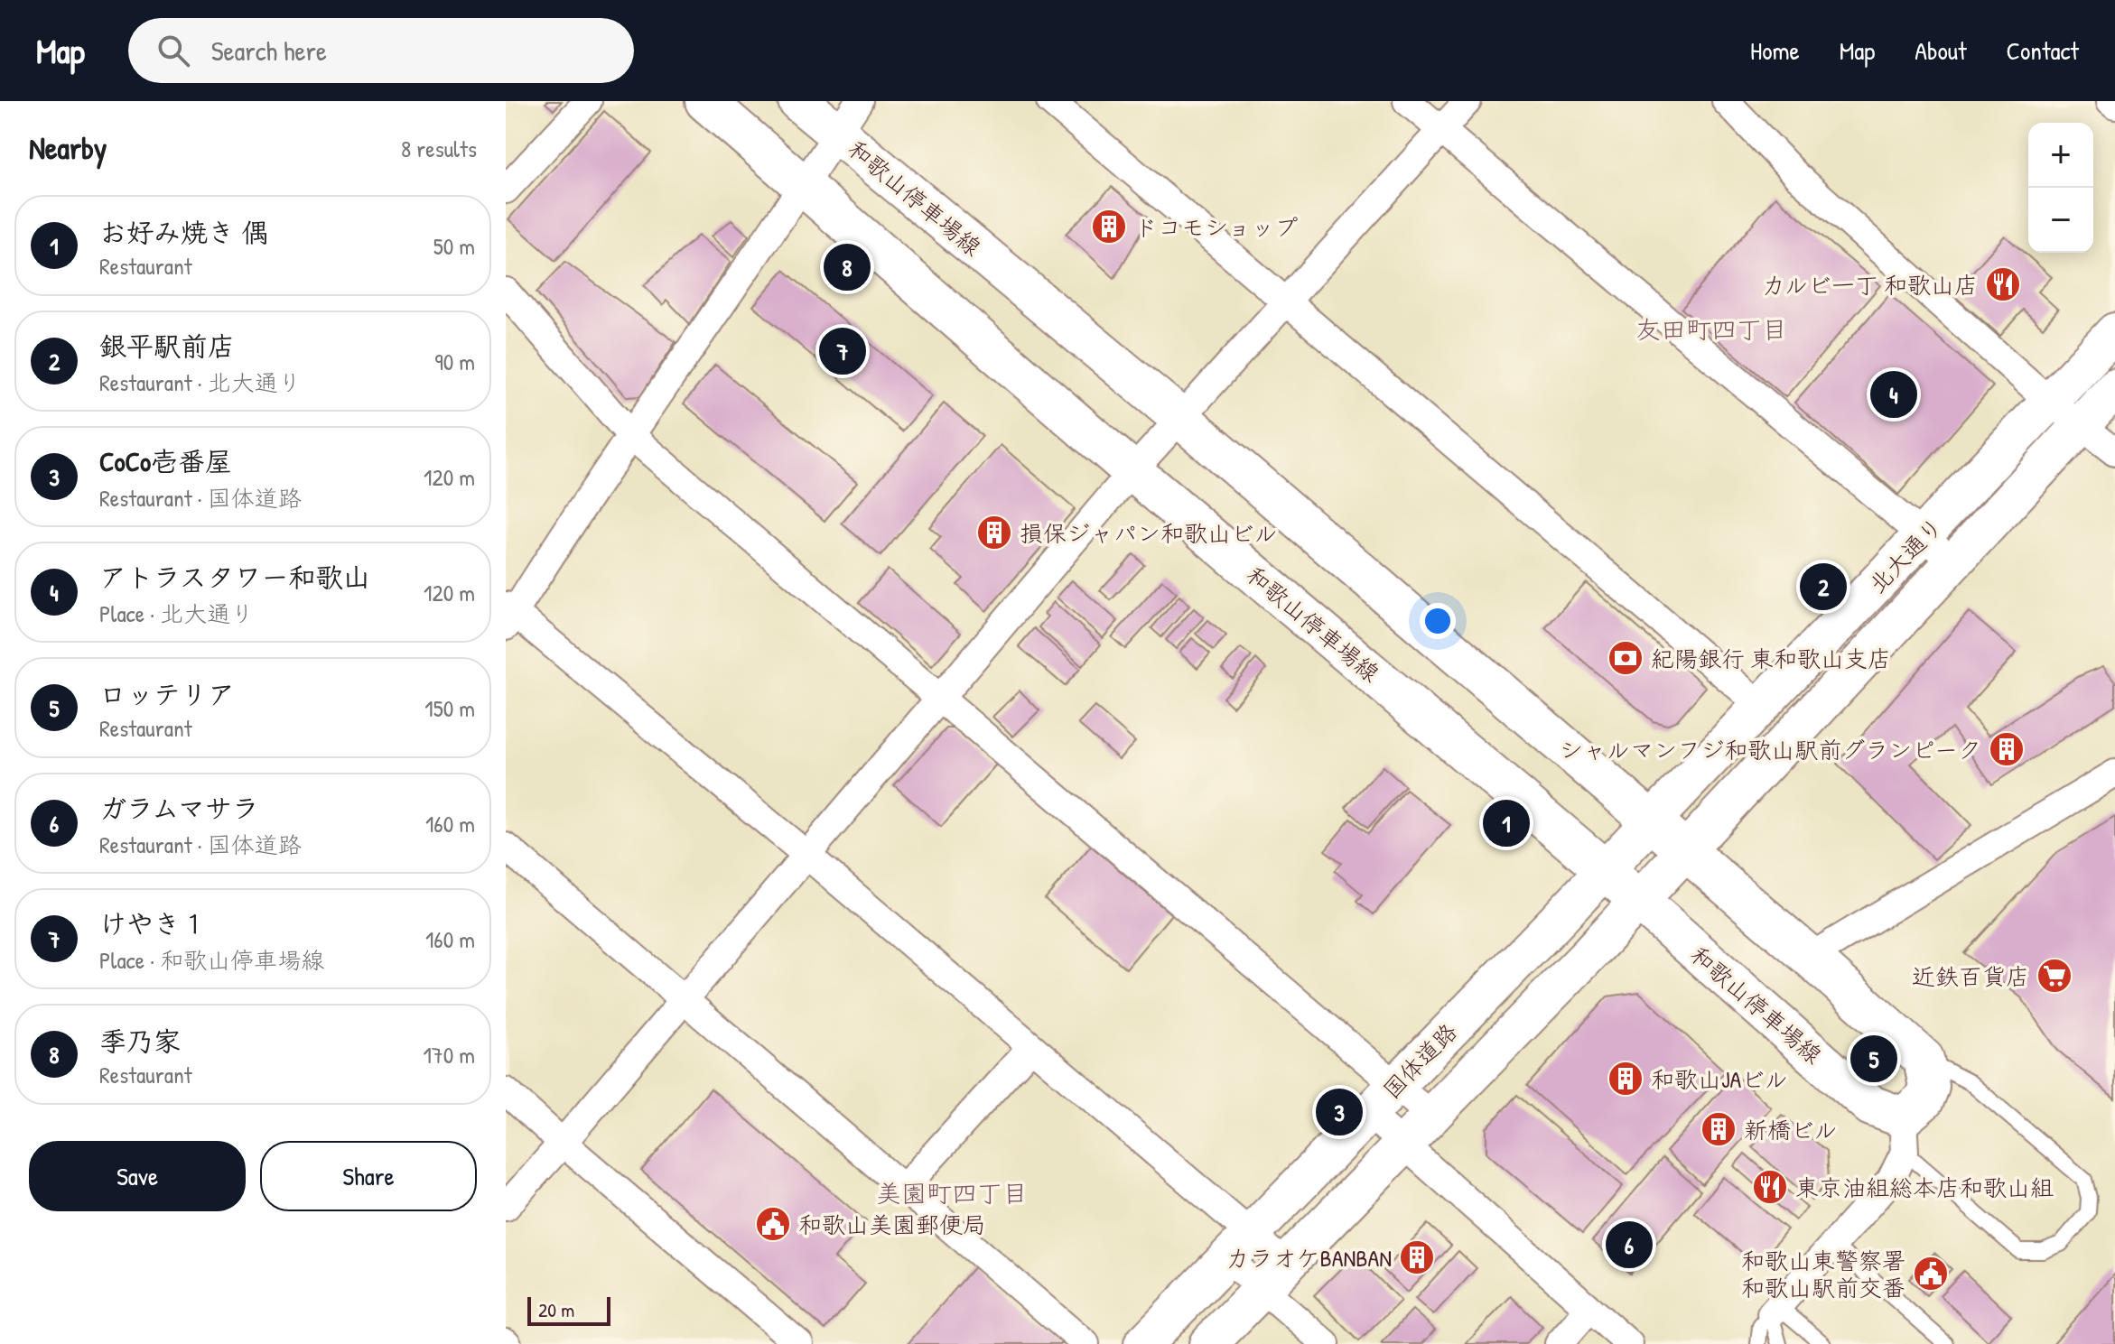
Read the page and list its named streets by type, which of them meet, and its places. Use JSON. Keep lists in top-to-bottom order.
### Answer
{
  "streets": {
    "main road": ["和歌山停車場線"],
    "street": ["北大通り", "国体道路"]
  },
  "crossings": [
    ["和歌山停車場線", "北大通り"],
    ["和歌山停車場線", "国体道路"],
    ["北大通り", "国体道路"]
  ],
  "districts": ["友田町四丁目", "美園町四丁目"],
  "places": {
    "building": [
      "ドコモショップ",
      "損保ジャパン和歌山ビル",
      "シャルマンフジ和歌山駅前グランピーク",
      "和歌山JAビル",
      "新橋ビル",
      "カラオケBANBAN"
    ],
    "restaurant": ["カルビ一丁 和歌山店", "東京油組総本店和歌山組"],
    "bank": ["紀陽銀行 東和歌山支店"],
    "supermarket": ["近鉄百貨店"],
    "public building": ["和歌山美園郵便局", "和歌山東警察署 和歌山駅前交番"]
  },
  "scale_bar": "20 m",
  "page": {
    "header": "Map",
    "search": "Search here",
    "nav": [
      "Home",
      "Map",
      "About",
      "Contact"
    ],
    "heading": ["Nearby", "8 results"],
    "map_buttons": ["+", "−"],
    "list": [
      {
        "mark": "1",
        "name": "お好み焼き 偶",
        "note": "Restaurant",
        "value": "50 m"
      },
      {
        "mark": "2",
        "name": "銀平駅前店",
        "note": "Restaurant · 北大通り",
        "value": "90 m"
      },
      {
        "mark": "3",
        "name": "CoCo壱番屋",
        "note": "Restaurant · 国体道路",
        "value": "120 m"
      },
      {
        "mark": "4",
        "name": "アトラスタワー和歌山",
        "note": "Place · 北大通り",
        "value": "120 m"
      },
      {
        "mark": "5",
        "name": "ロッテリア",
        "note": "Restaurant",
        "value": "150 m"
      },
      {
        "mark": "6",
        "name": "ガラムマサラ",
        "note": "Restaurant · 国体道路",
        "value": "160 m"
      },
      {
        "mark": "7",
        "name": "けやき１",
        "note": "Place · 和歌山停車場線",
        "value": "160 m"
      },
      {
        "mark": "8",
        "name": "季乃家",
        "note": "Restaurant",
        "value": "170 m"
      }
    ],
    "pins": [
      "8",
      "7",
      "4",
      "2",
      "1",
      "5",
      "3",
      "6"
    ],
    "buttons": ["Save", "Share"],
    "scale": "20 m"
  }
}
